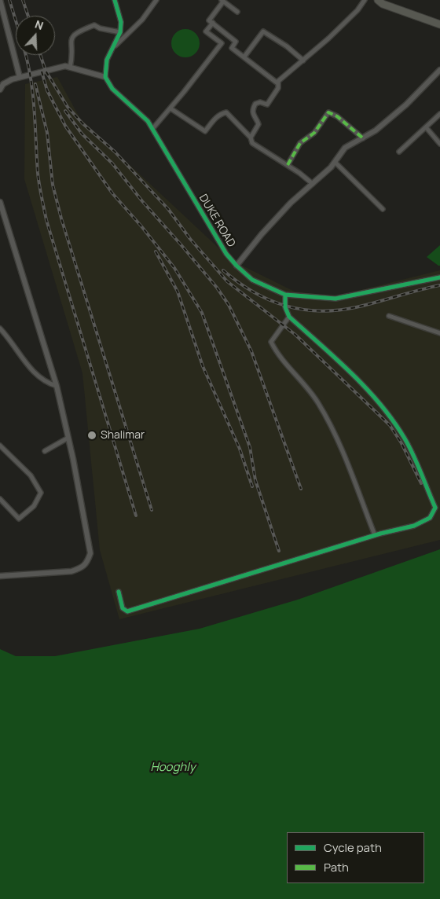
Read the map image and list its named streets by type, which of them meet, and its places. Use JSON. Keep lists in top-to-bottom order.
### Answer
{
  "streets": {
    "street": ["DUKE ROAD"]
  },
  "water": ["Hooghly"],
  "places": ["Shalimar"],
  "legend": ["Cycle path", "Path"],
  "north": "top"
}
